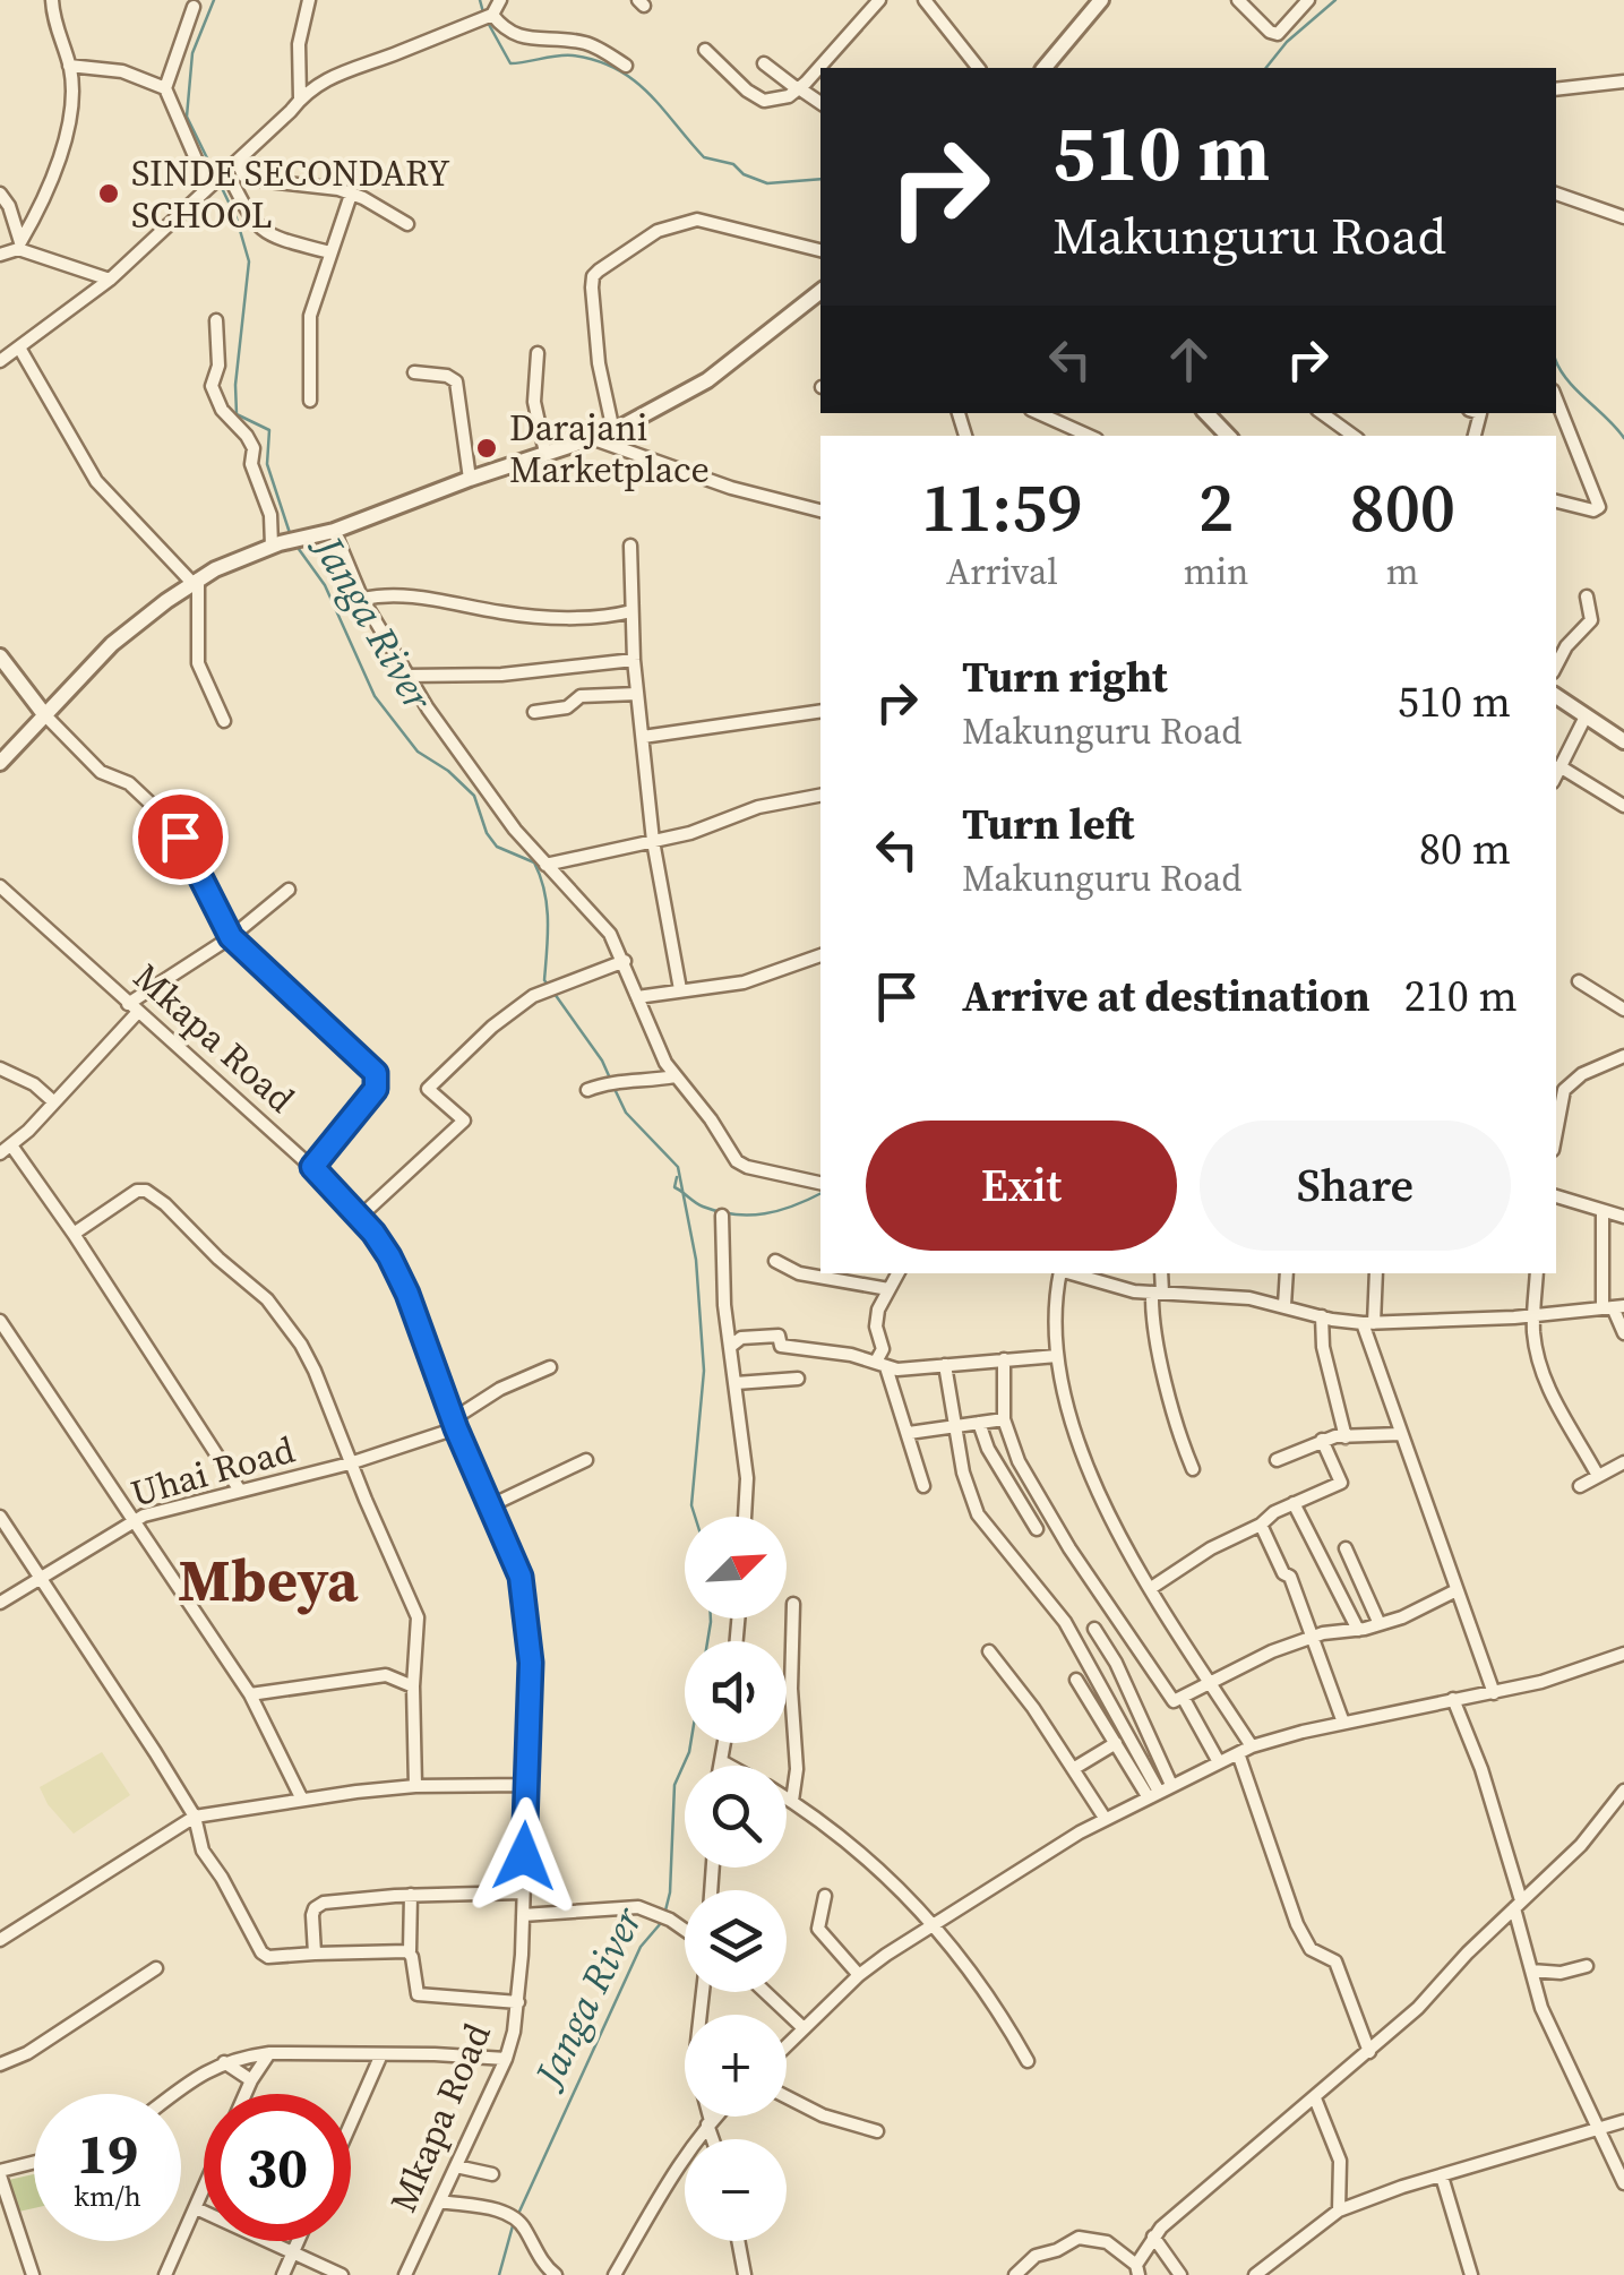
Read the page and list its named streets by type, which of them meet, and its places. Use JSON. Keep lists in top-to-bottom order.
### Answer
{
  "streets": {
    "street": ["Mkapa Road", "Uhai Road"]
  },
  "crossings": [
    ["Mkapa Road", "Uhai Road"]
  ],
  "districts": ["Mbeya"],
  "water": ["Janga River"],
  "places": ["SINDE SECONDARY SCHOOL", "Darajani Marketplace"],
  "north": "top right",
  "page": {
    "turn": ["510 m", "Makunguru Road"],
    "eta": [
      "11:59",
      "Arrival",
      "2",
      "min",
      "800",
      "m"
    ],
    "list": [
      {
        "name": "Turn right",
        "note": "Makunguru Road",
        "value": "510 m"
      },
      {
        "name": "Turn left",
        "note": "Makunguru Road",
        "value": "80 m"
      },
      {
        "name": "Arrive at destination",
        "value": "210 m"
      }
    ],
    "buttons": ["Exit", "Share"],
    "map_buttons": ["+", "−"],
    "speed": "19 km/h",
    "limit": "30"
  }
}
